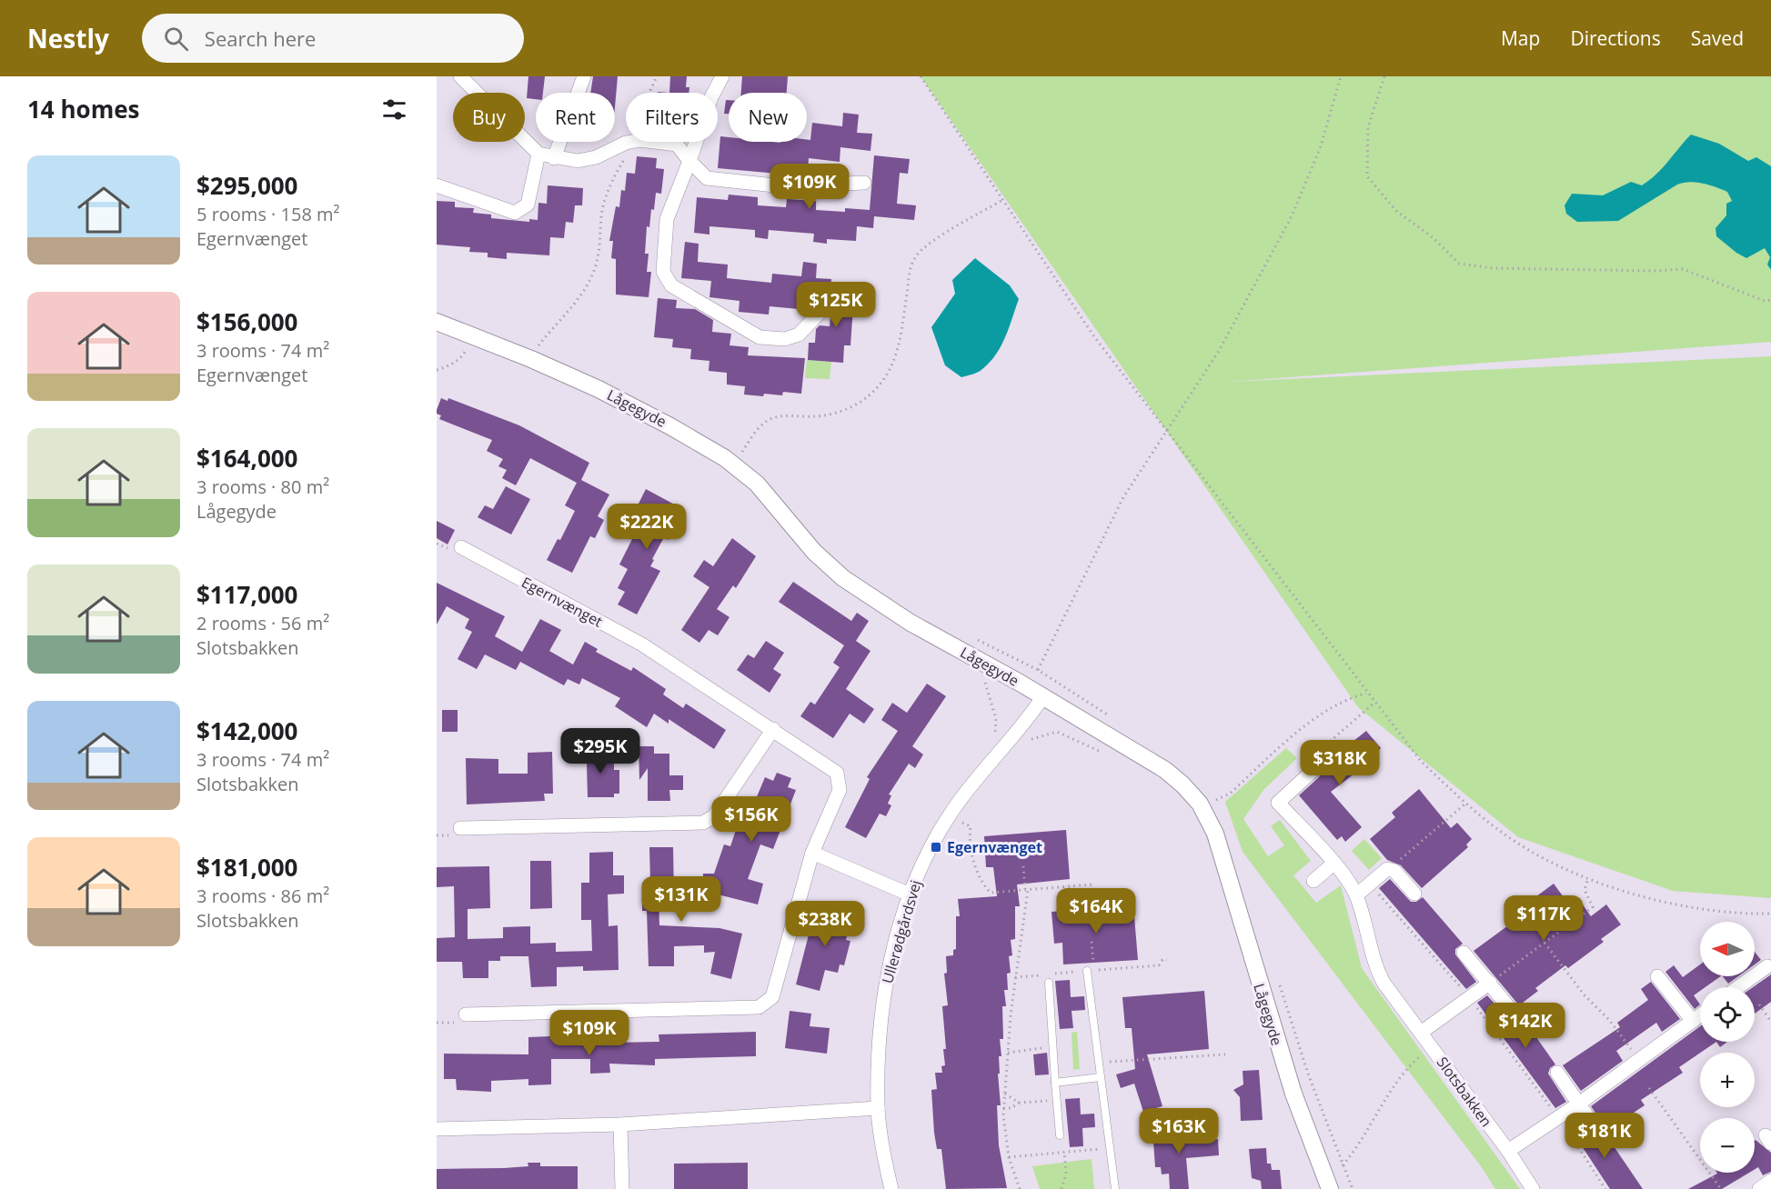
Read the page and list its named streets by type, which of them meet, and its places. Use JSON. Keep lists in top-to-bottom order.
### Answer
{
  "streets": {
    "street": [
      "Lågegyde",
      "Egernvænget",
      "Ullerødgårdsvej",
      "Slotsbakken"
    ]
  },
  "crossings": [
    ["Lågegyde", "Ullerødgårdsvej"]
  ],
  "places": {
    "transit": ["Egernvænget"]
  },
  "north": "left",
  "page": {
    "header": "Nestly",
    "search": "Search here",
    "nav": ["Map", "Directions", "Saved"],
    "heading": "14 homes",
    "chip": [
      "Buy",
      "Rent",
      "Filters",
      "New"
    ],
    "list": [
      {
        "name": "$295,000",
        "note": "5 rooms · 158 m² · Egernvænget"
      },
      {
        "name": "$156,000",
        "note": "3 rooms · 74 m² · Egernvænget"
      },
      {
        "name": "$164,000",
        "note": "3 rooms · 80 m² · Lågegyde"
      },
      {
        "name": "$117,000",
        "note": "2 rooms · 56 m² · Slotsbakken"
      },
      {
        "name": "$142,000",
        "note": "3 rooms · 74 m² · Slotsbakken"
      },
      {
        "name": "$181,000",
        "note": "3 rooms · 86 m² · Slotsbakken"
      }
    ],
    "price": [
      "$109K",
      "$125K",
      "$222K",
      "$295K",
      "$318K",
      "$156K",
      "$131K",
      "$164K",
      "$117K",
      "$238K",
      "$142K",
      "$109K",
      "$163K",
      "$181K"
    ],
    "map_buttons": ["+", "−"]
  }
}
